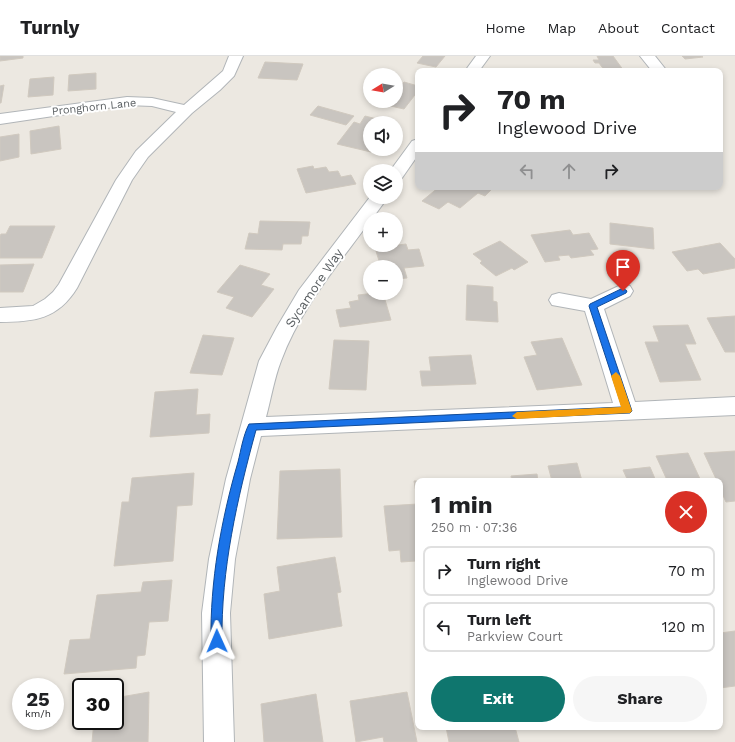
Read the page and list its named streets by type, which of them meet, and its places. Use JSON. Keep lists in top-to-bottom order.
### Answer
{
  "streets": {
    "street": ["Pronghorn Lane", "Sycamore Way"]
  },
  "north": "left",
  "page": {
    "header": "Turnly",
    "nav": [
      "Home",
      "Map",
      "About",
      "Contact"
    ],
    "map_buttons": ["+", "−"],
    "turn": ["70 m", "Inglewood Drive"],
    "heading": ["1 min", "250 m · 07:36"],
    "list": [
      {
        "name": "Turn right",
        "note": "Inglewood Drive",
        "value": "70 m"
      },
      {
        "name": "Turn left",
        "note": "Parkview Court",
        "value": "120 m"
      }
    ],
    "buttons": ["Exit", "Share"],
    "speed": "25 km/h",
    "limit": "30"
  }
}
